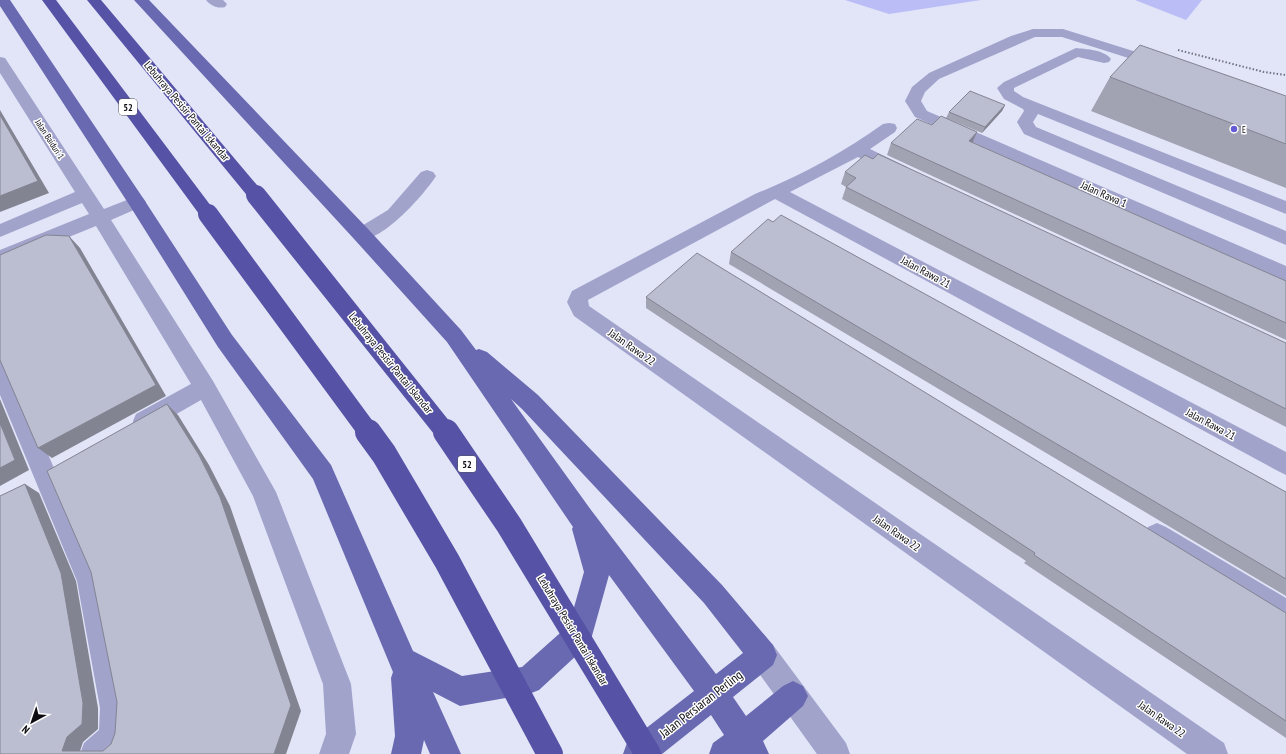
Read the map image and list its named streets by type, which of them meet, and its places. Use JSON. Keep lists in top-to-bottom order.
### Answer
{
  "streets": {
    "highway": ["52", "Lebuhraya Pesisir Pantai Iskandar"],
    "main road": ["Jalan Persiaran Perling"],
    "street": [
      "Jalan Baiduri 1",
      "Jalan Rawa 1",
      "Jalan Rawa 21",
      "Jalan Rawa 22"
    ]
  },
  "places": ["E"],
  "north": "bottom left"
}
